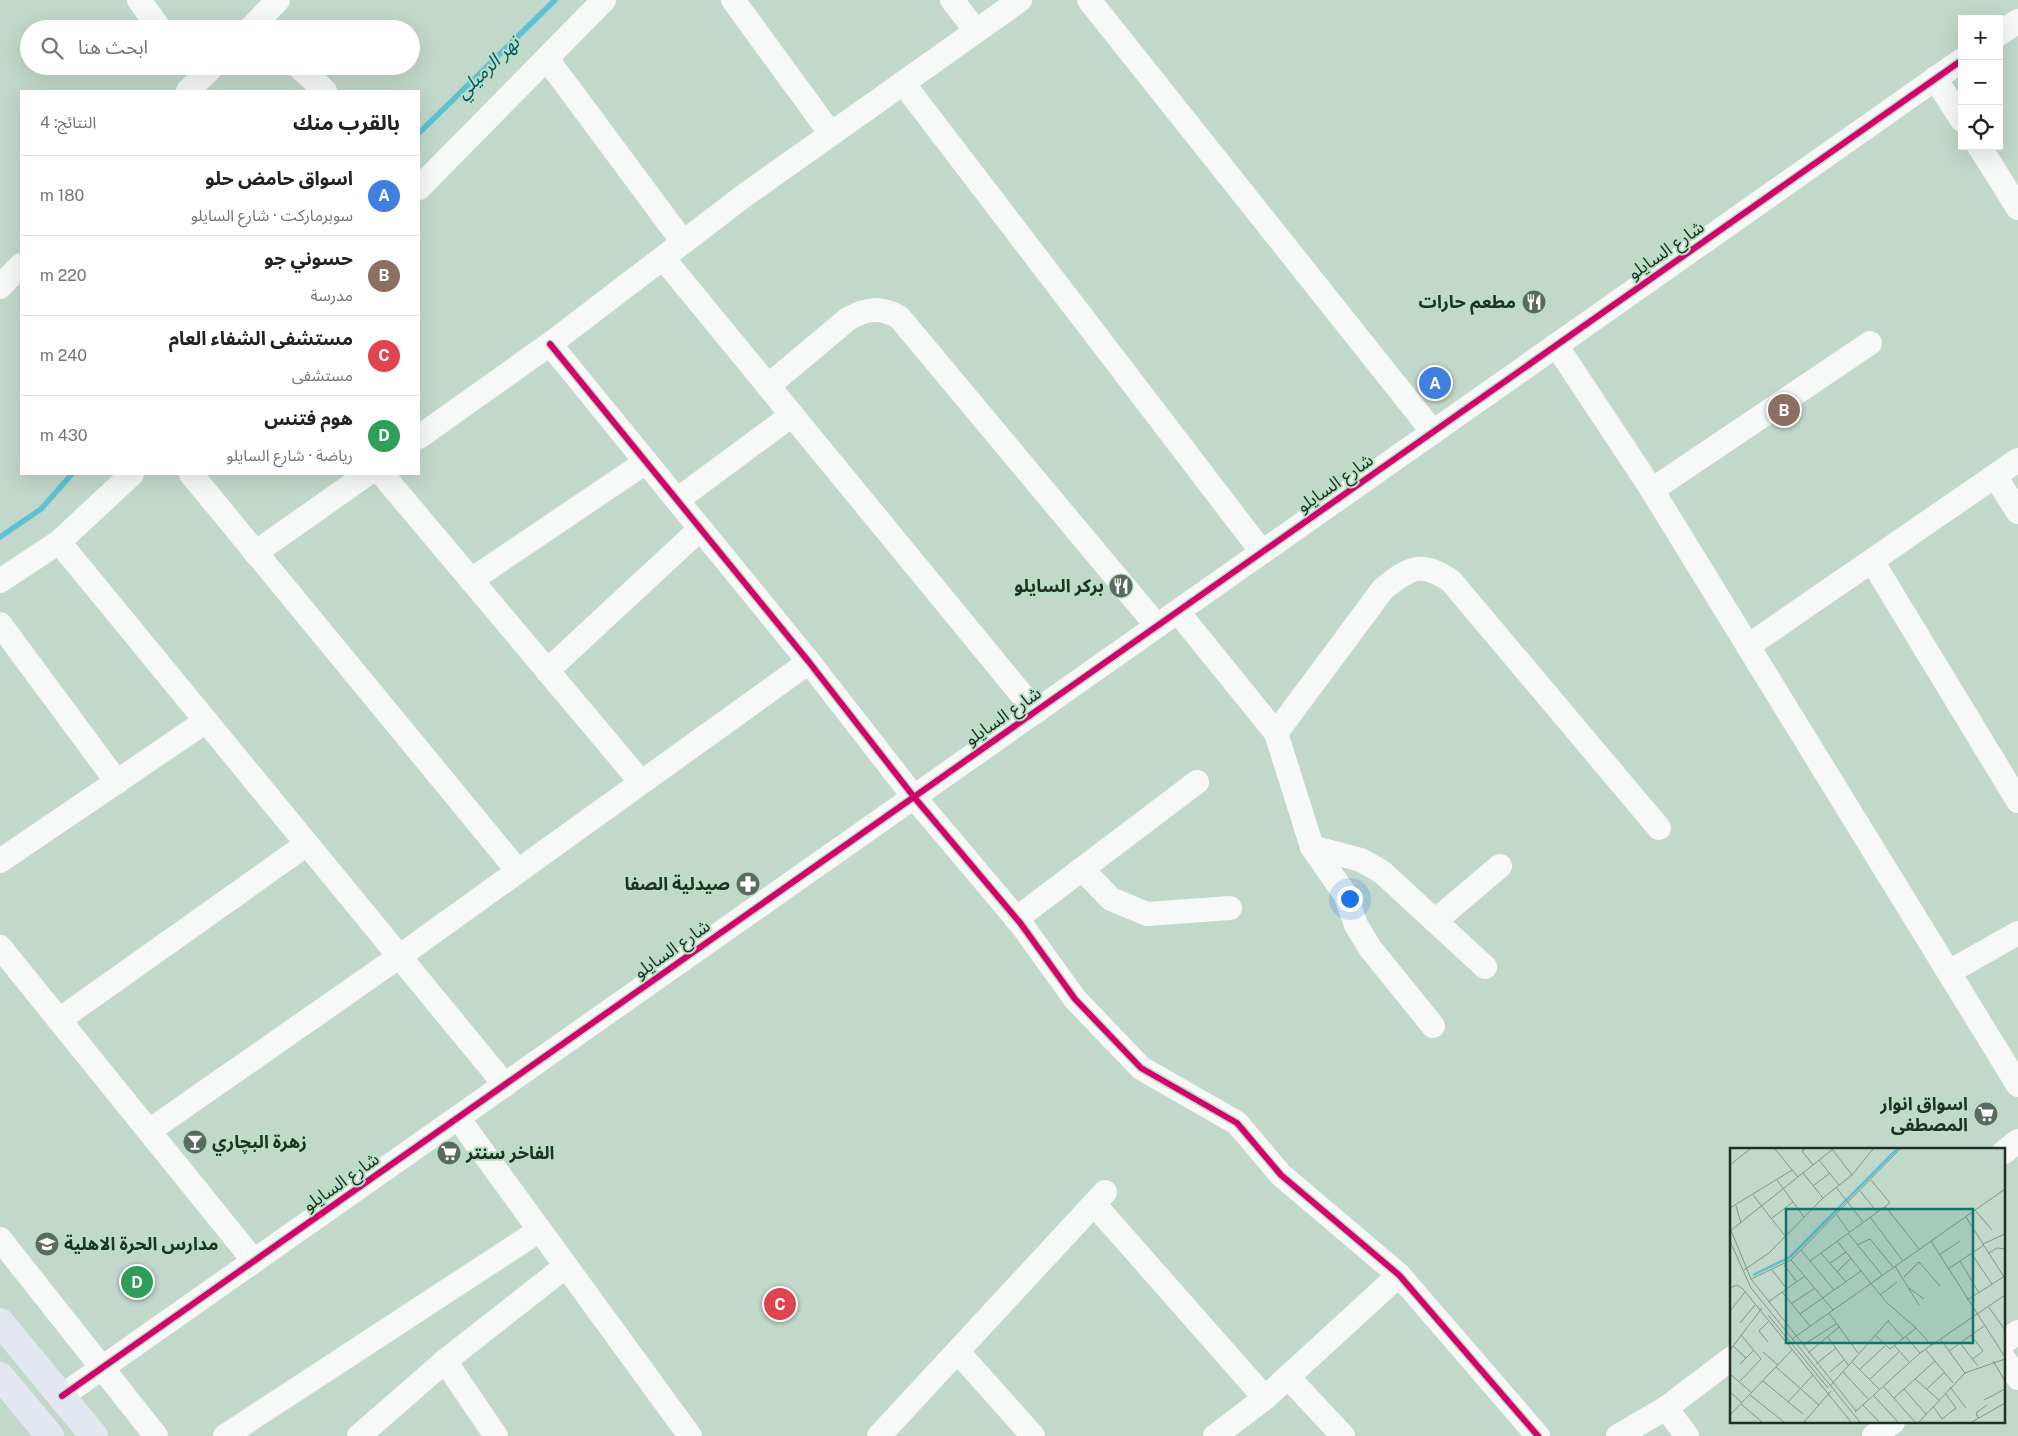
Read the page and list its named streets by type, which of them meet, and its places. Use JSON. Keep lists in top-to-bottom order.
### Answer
{
  "streets": {
    "street": ["شارع السايلو"]
  },
  "water": ["نهر الرميلي"],
  "places": {
    "restaurant": ["مطعم حارات", "بركر السايلو"],
    "pharmacy": ["صيدلية الصفا"],
    "supermarket": ["اسواق انوار المصطفى", "الفاخر سنتر"],
    "bar": ["زهرة البچاري"],
    "school or university": ["مدارس الحرة الاهلية"]
  },
  "page": {
    "map_buttons": ["+", "−"],
    "search": "ابحث هنا",
    "heading": ["بالقرب منك", "النتائج: 4"],
    "list": [
      {
        "mark": "A",
        "name": "اسواق حامض حلو",
        "note": "سوبرماركت · شارع السايلو",
        "value": "180 m"
      },
      {
        "mark": "B",
        "name": "حسوني جو",
        "note": "مدرسة",
        "value": "220 m"
      },
      {
        "mark": "C",
        "name": "مستشفى الشفاء العام",
        "note": "مستشفى",
        "value": "240 m"
      },
      {
        "mark": "D",
        "name": "هوم فتنس",
        "note": "رياضة · شارع السايلو",
        "value": "430 m"
      }
    ],
    "pins": [
      "A",
      "B",
      "D",
      "C"
    ]
  }
}
